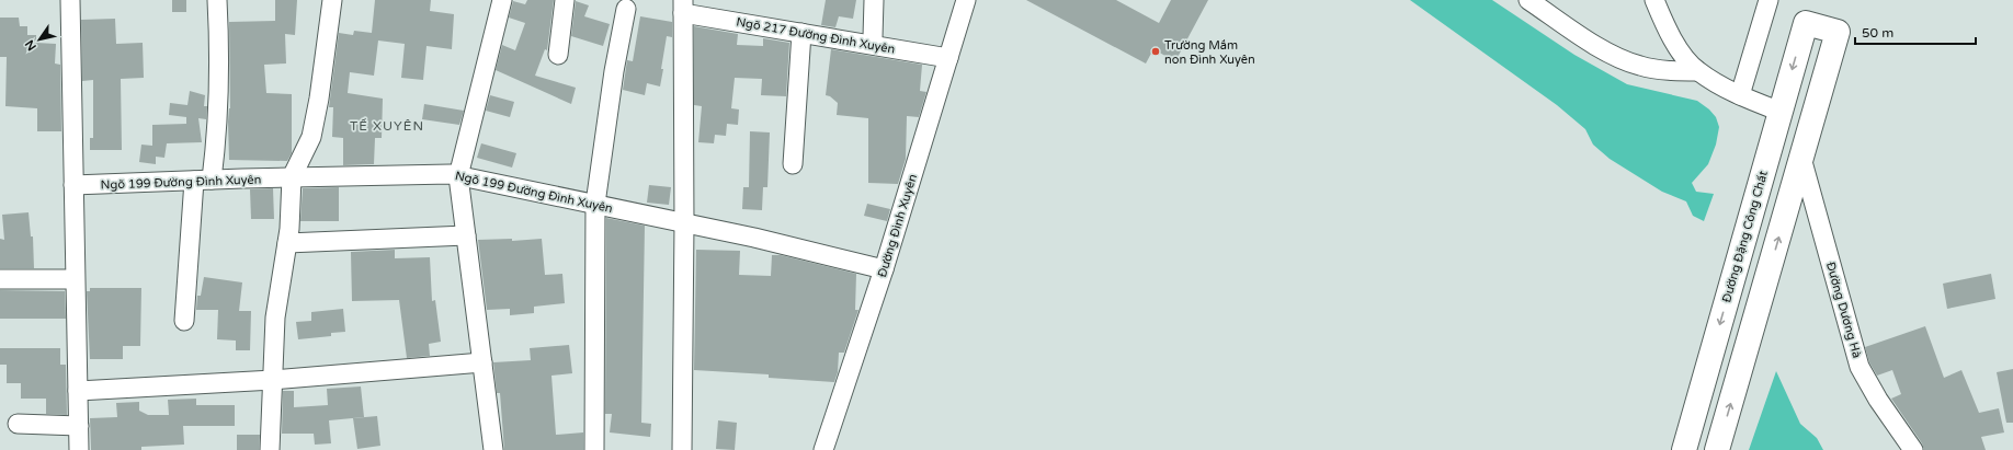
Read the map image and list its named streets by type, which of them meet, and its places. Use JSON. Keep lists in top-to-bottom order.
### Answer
{
  "streets": {
    "main road": ["Đường Đặng Công Chất"],
    "street": [
      "Ngõ 217 Đường Đình Xuyên",
      "Ngõ 199 Đường Đình Xuyên",
      "Đường Đình Xuyên",
      "Đường Dương Hà"
    ]
  },
  "crossings": [
    ["Ngõ 217 Đường Đình Xuyên", "Đường Đình Xuyên"],
    ["Ngõ 199 Đường Đình Xuyên", "Đường Đình Xuyên"],
    ["Đường Đặng Công Chất", "Đường Dương Hà"]
  ],
  "districts": ["TẾ XUYÊN"],
  "places": ["Trường Mầm non Đình Xuyên"],
  "scale_bar": "50 m",
  "north": "bottom left"
}
